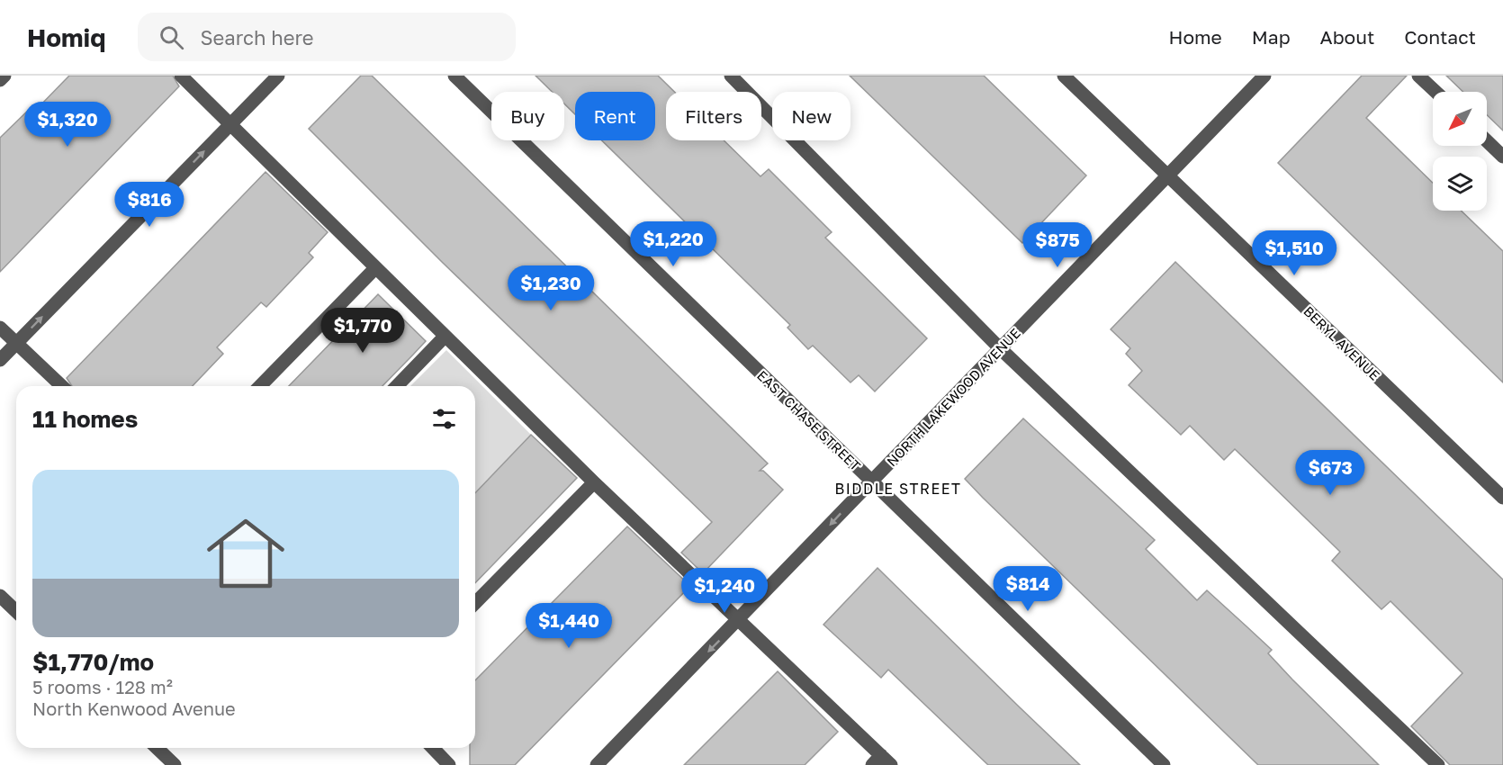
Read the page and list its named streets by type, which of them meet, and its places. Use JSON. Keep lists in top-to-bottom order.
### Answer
{
  "streets": {
    "street": ["BERYL AVENUE", "NORTH LAKEWOOD AVENUE", "EAST CHASE STREET"]
  },
  "crossings": [
    ["BERYL AVENUE", "NORTH LAKEWOOD AVENUE"],
    ["NORTH LAKEWOOD AVENUE", "EAST CHASE STREET"]
  ],
  "one_way": ["NORTH LAKEWOOD AVENUE"],
  "districts": ["BIDDLE STREET"],
  "north": "bottom left",
  "page": {
    "header": "Homiq",
    "search": "Search here",
    "nav": [
      "Home",
      "Map",
      "About",
      "Contact"
    ],
    "chip": [
      "Buy",
      "Rent",
      "Filters",
      "New"
    ],
    "price": [
      "$1,320",
      "$816",
      "$1,220",
      "$875",
      "$1,510",
      "$1,230",
      "$1,770",
      "$673",
      "$814",
      "$1,240",
      "$1,440"
    ],
    "heading": "11 homes",
    "list": [
      {
        "name": "$1,770/mo",
        "note": "5 rooms · 128 m² · North Kenwood Avenue"
      }
    ]
  }
}
